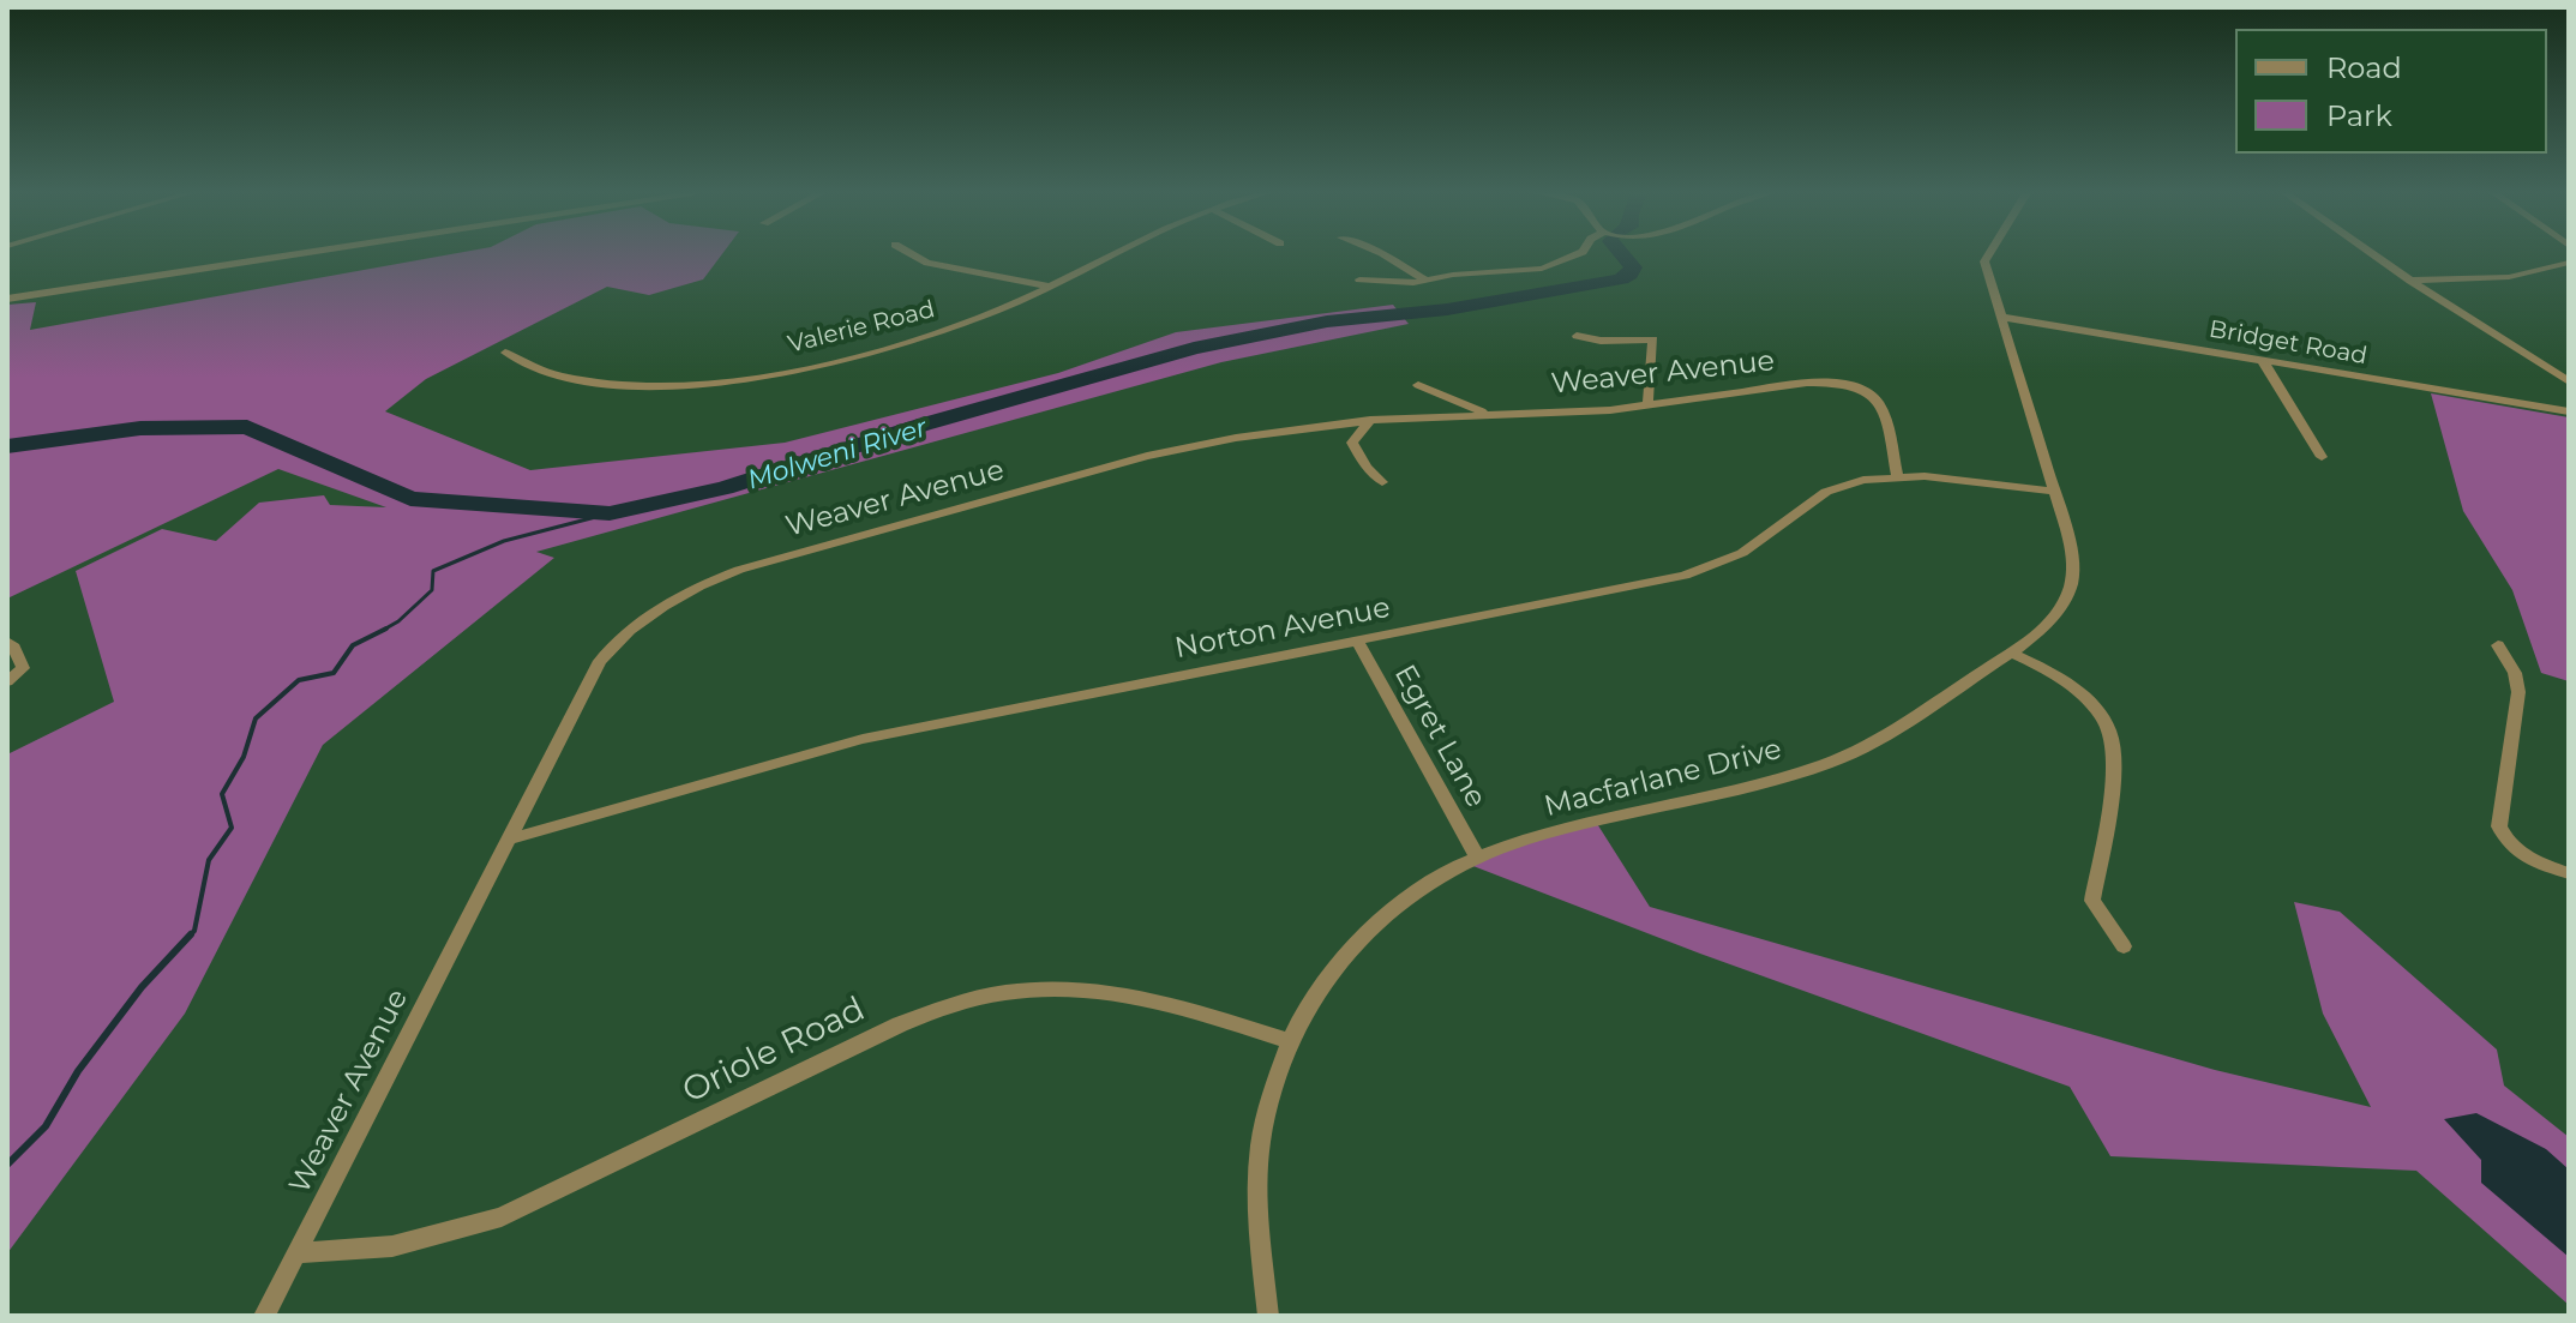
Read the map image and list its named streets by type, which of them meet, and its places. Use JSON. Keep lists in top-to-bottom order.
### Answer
{
  "streets": {
    "street": [
      "Valerie Road",
      "Bridget Road",
      "Weaver Avenue",
      "Norton Avenue",
      "Egret Lane",
      "Macfarlane Drive",
      "Oriole Road"
    ]
  },
  "crossings": [
    ["Bridget Road", "Macfarlane Drive"],
    ["Weaver Avenue", "Norton Avenue"],
    ["Weaver Avenue", "Oriole Road"],
    ["Norton Avenue", "Egret Lane"],
    ["Norton Avenue", "Macfarlane Drive"],
    ["Egret Lane", "Macfarlane Drive"],
    ["Macfarlane Drive", "Oriole Road"]
  ],
  "water": ["Molweni River"],
  "legend": ["Road", "Park"]
}
